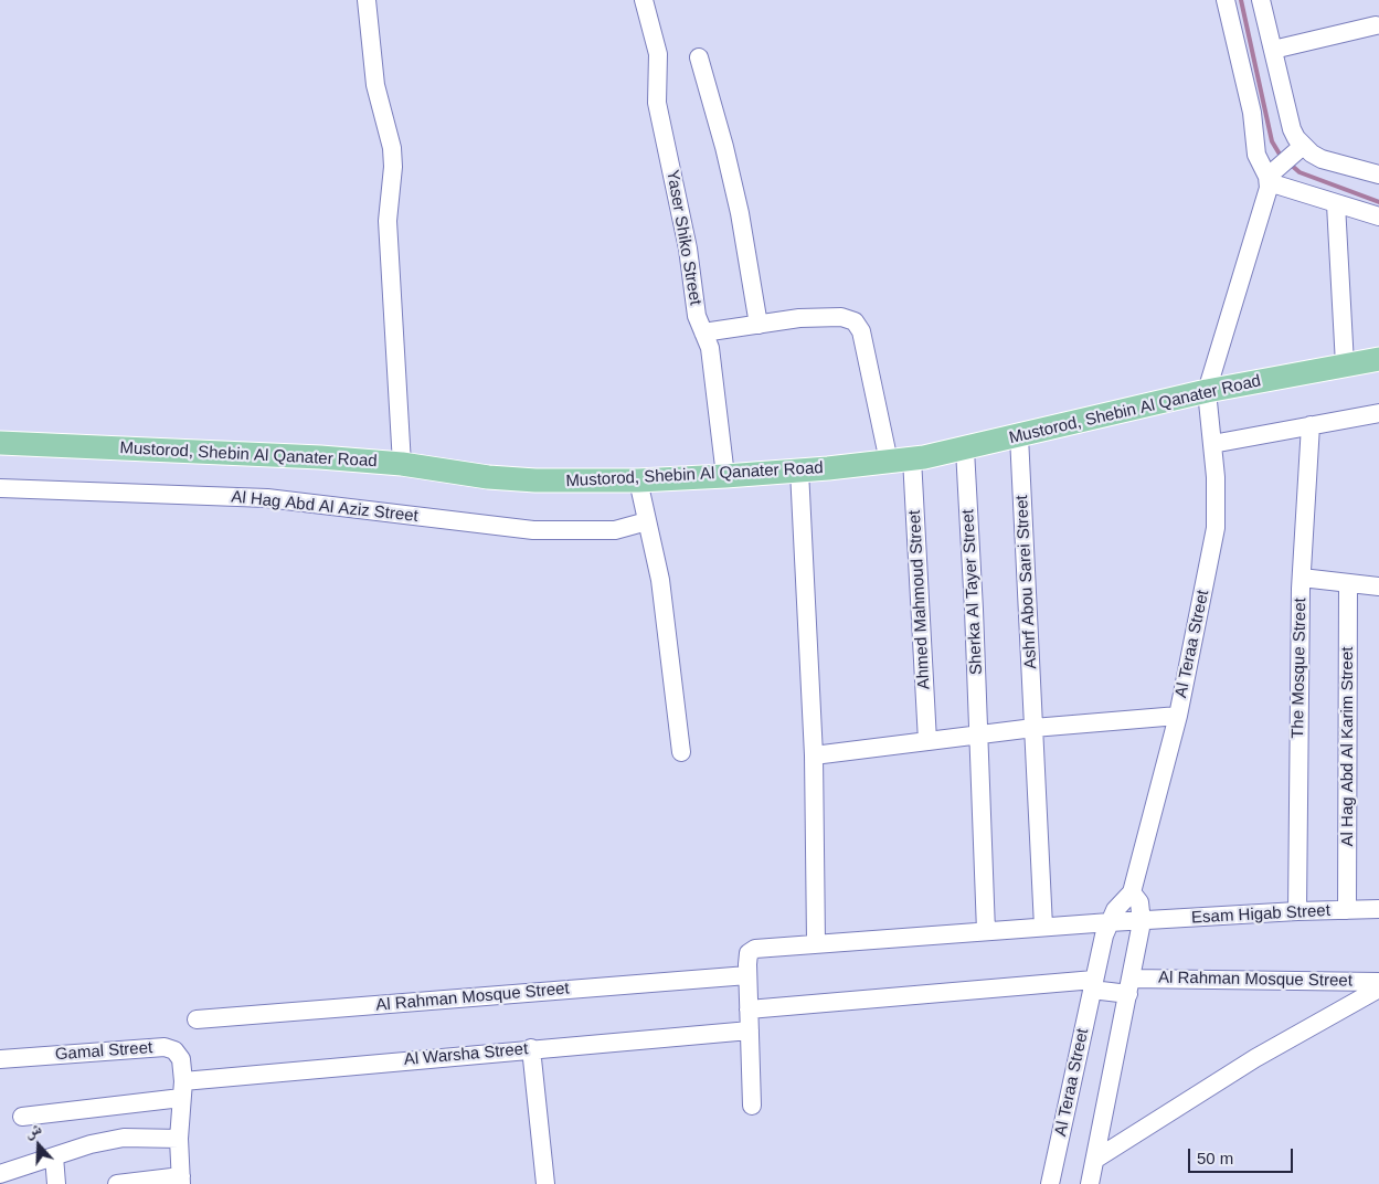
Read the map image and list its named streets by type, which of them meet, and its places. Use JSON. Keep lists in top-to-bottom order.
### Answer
{
  "streets": {
    "main road": ["Mustorod, Shebin Al Qanater Road"],
    "street": [
      "Yaser Shiko Street",
      "Al Hag Abd Al Aziz Street",
      "Ashrf Abou Sarei Street",
      "Sherka Al Tayer Street",
      "Ahmed Mahmoud Street",
      "Al Teraa Street",
      "The Mosque Street",
      "Al Hag Abd Al Karim Street",
      "Esam Higab Street",
      "Al Rahman Mosque Street",
      "Gamal Street",
      "Al Warsha Street"
    ]
  },
  "crossings": [
    ["Yaser Shiko Street", "Mustorod, Shebin Al Qanater Road"],
    ["Mustorod, Shebin Al Qanater Road", "Ashrf Abou Sarei Street"],
    ["Mustorod, Shebin Al Qanater Road", "Sherka Al Tayer Street"],
    ["Mustorod, Shebin Al Qanater Road", "Ahmed Mahmoud Street"],
    ["Mustorod, Shebin Al Qanater Road", "Al Teraa Street"],
    ["Ashrf Abou Sarei Street", "Esam Higab Street"],
    ["Sherka Al Tayer Street", "Esam Higab Street"],
    ["Al Teraa Street", "Esam Higab Street"],
    ["Al Teraa Street", "Al Rahman Mosque Street"],
    ["The Mosque Street", "Esam Higab Street"],
    ["Al Hag Abd Al Karim Street", "Esam Higab Street"],
    ["Esam Higab Street", "Al Rahman Mosque Street"],
    ["Esam Higab Street", "Al Warsha Street"],
    ["Gamal Street", "Al Warsha Street"]
  ],
  "scale_bar": "50 m",
  "north": "top"
}
